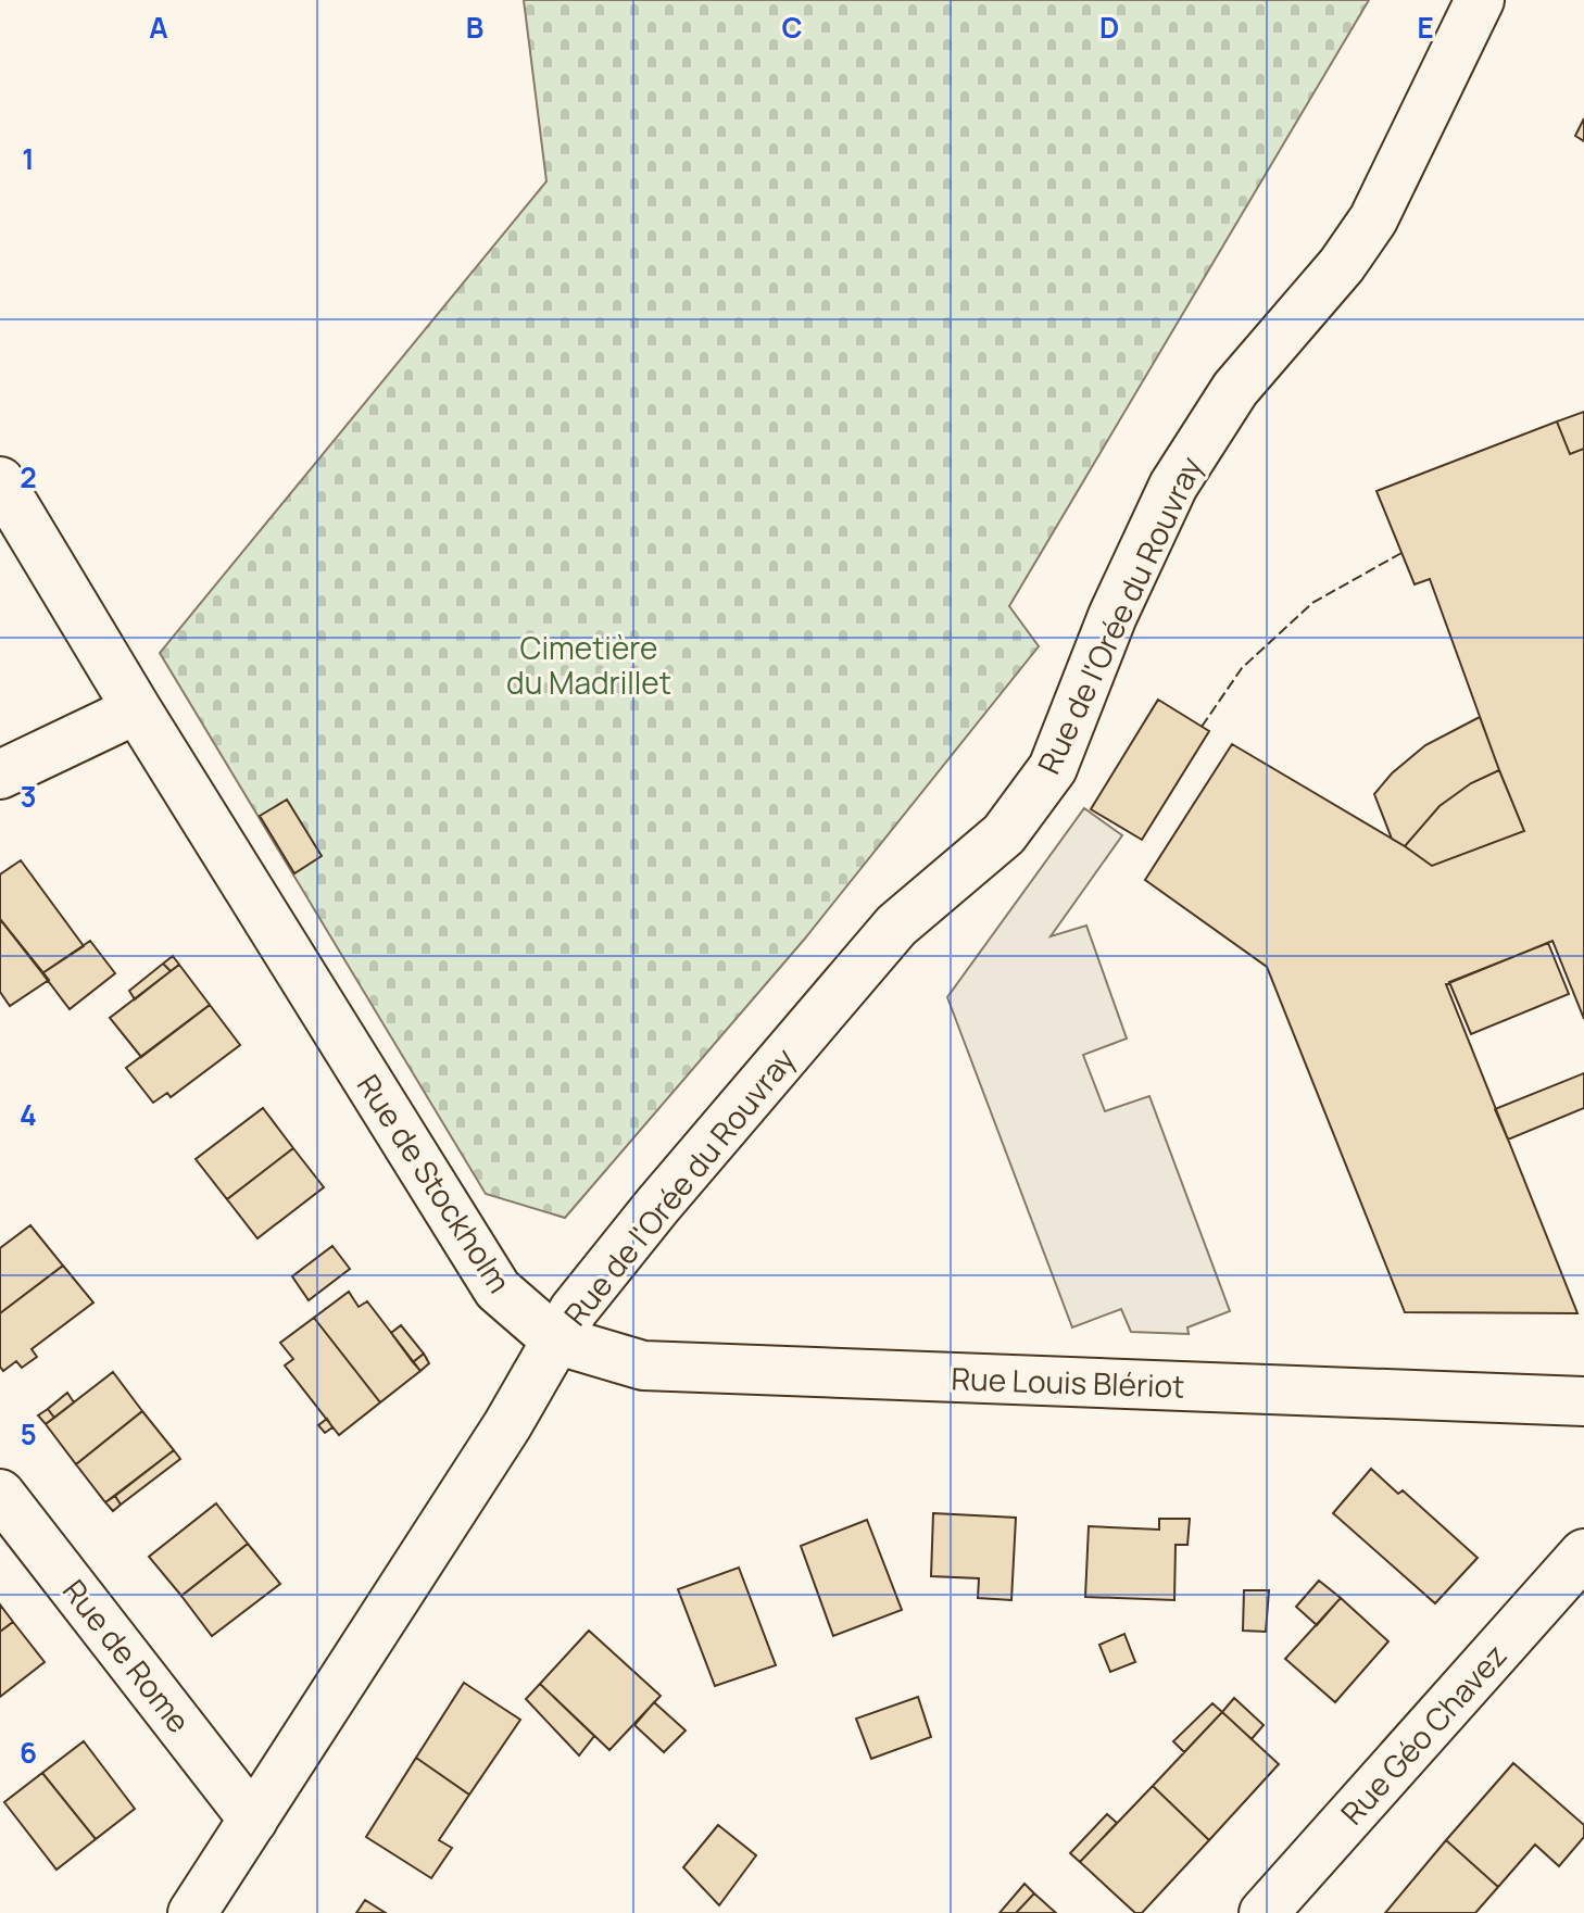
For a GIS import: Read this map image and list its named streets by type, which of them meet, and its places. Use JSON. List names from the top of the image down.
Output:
{
  "streets": {
    "street": [
      "Rue de l'Orée du Rouvray",
      "Rue de Stockholm",
      "Rue Louis Blériot",
      "Rue de Rome",
      "Rue Géo Chavez"
    ]
  },
  "crossings": [
    ["Rue de l'Orée du Rouvray", "Rue de Stockholm"],
    ["Rue de l'Orée du Rouvray", "Rue Louis Blériot"],
    ["Rue de Stockholm", "Rue Louis Blériot"]
  ],
  "parks": ["Cimetière du Madrillet"],
  "grid": {
    "columns": [
      "A",
      "B",
      "C",
      "D",
      "E"
    ],
    "rows": [
      "1",
      "2",
      "3",
      "4",
      "5",
      "6"
    ]
  }
}
